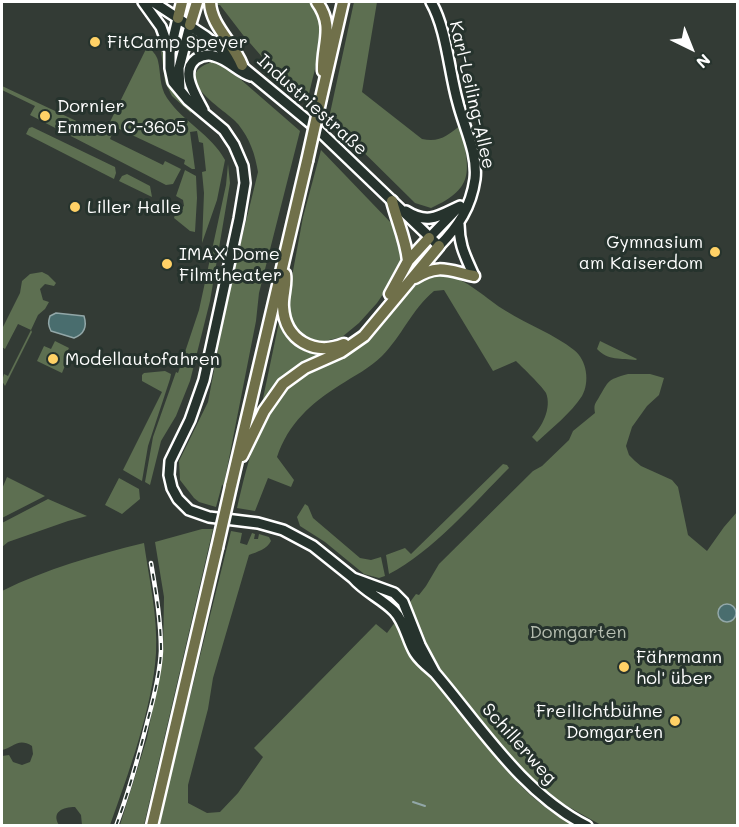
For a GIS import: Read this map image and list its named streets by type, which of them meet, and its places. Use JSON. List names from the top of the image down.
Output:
{
  "streets": {
    "street": ["Karl-Leiling-Allee", "Industriestraße", "Schillerweg"]
  },
  "crossings": [
    ["Karl-Leiling-Allee", "Industriestraße"]
  ],
  "parks": ["Domgarten"],
  "places": [
    "FitCamp Speyer",
    "Dornier Emmen C-3605",
    "Liller Halle",
    "Gymnasium am Kaiserdom",
    "IMAX Dome Filmtheater",
    "Modellautofahren",
    "Fährmann hol' über",
    "Freilichtbühne Domgarten"
  ],
  "north": "bottom right"
}
